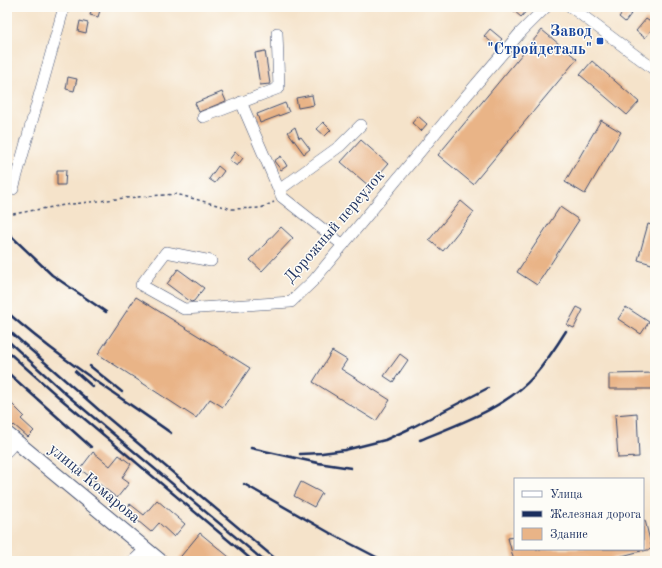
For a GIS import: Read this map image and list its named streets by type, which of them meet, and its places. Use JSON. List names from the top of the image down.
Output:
{
  "streets": {
    "main road": ["улица Комарова"],
    "street": ["Дорожный переулок"]
  },
  "places": {
    "transit": ["Завод \"Стройдеталь\""]
  },
  "legend": ["Улица", "Железная дорога", "Здание"]
}
